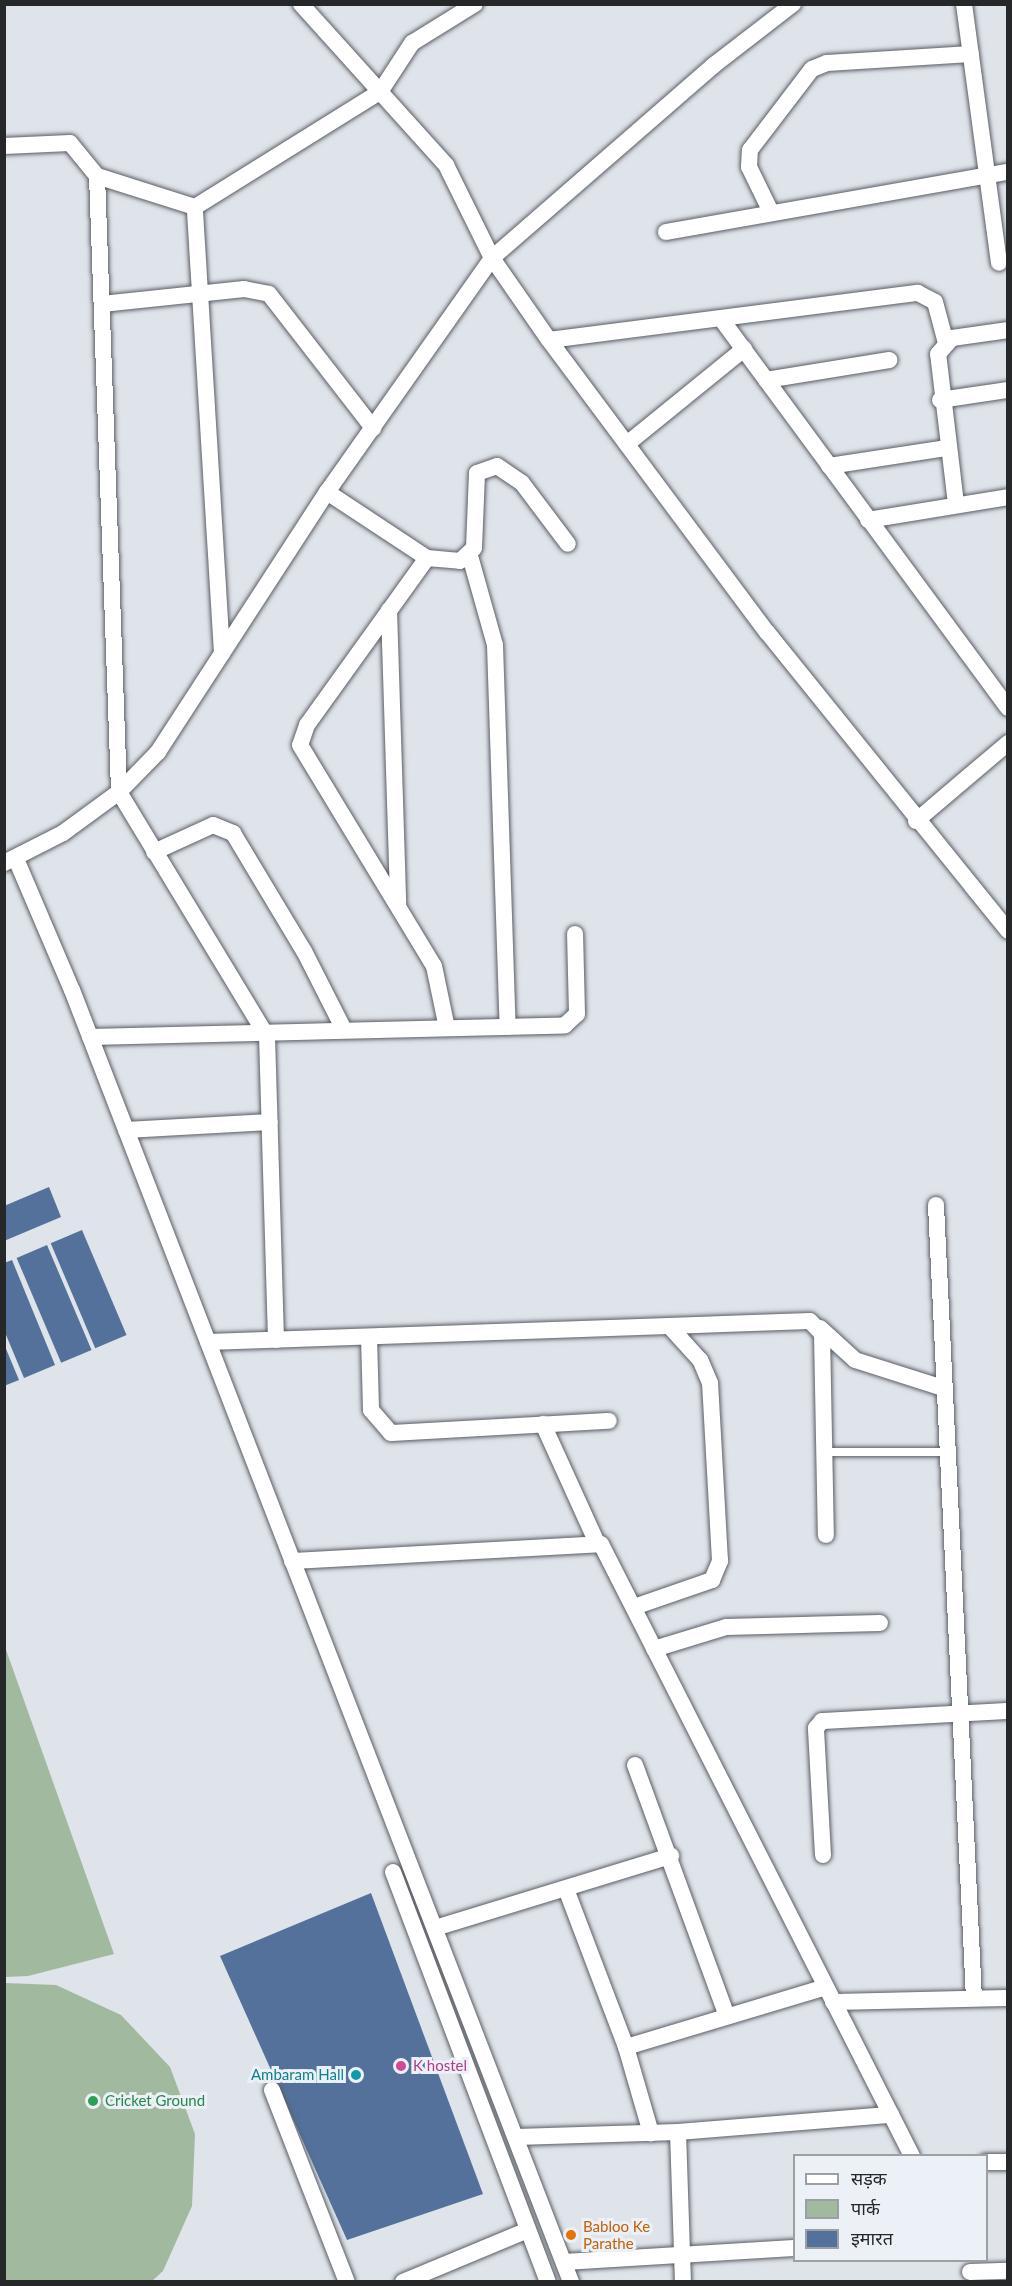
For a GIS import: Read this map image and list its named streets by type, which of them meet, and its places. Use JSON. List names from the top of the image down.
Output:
{
  "places": [
    "K hostel",
    "Ambaram Hall",
    "Cricket Ground",
    "Babloo Ke Parathe"
  ],
  "legend": ["सड़क", "पार्क", "इमारत"]
}
